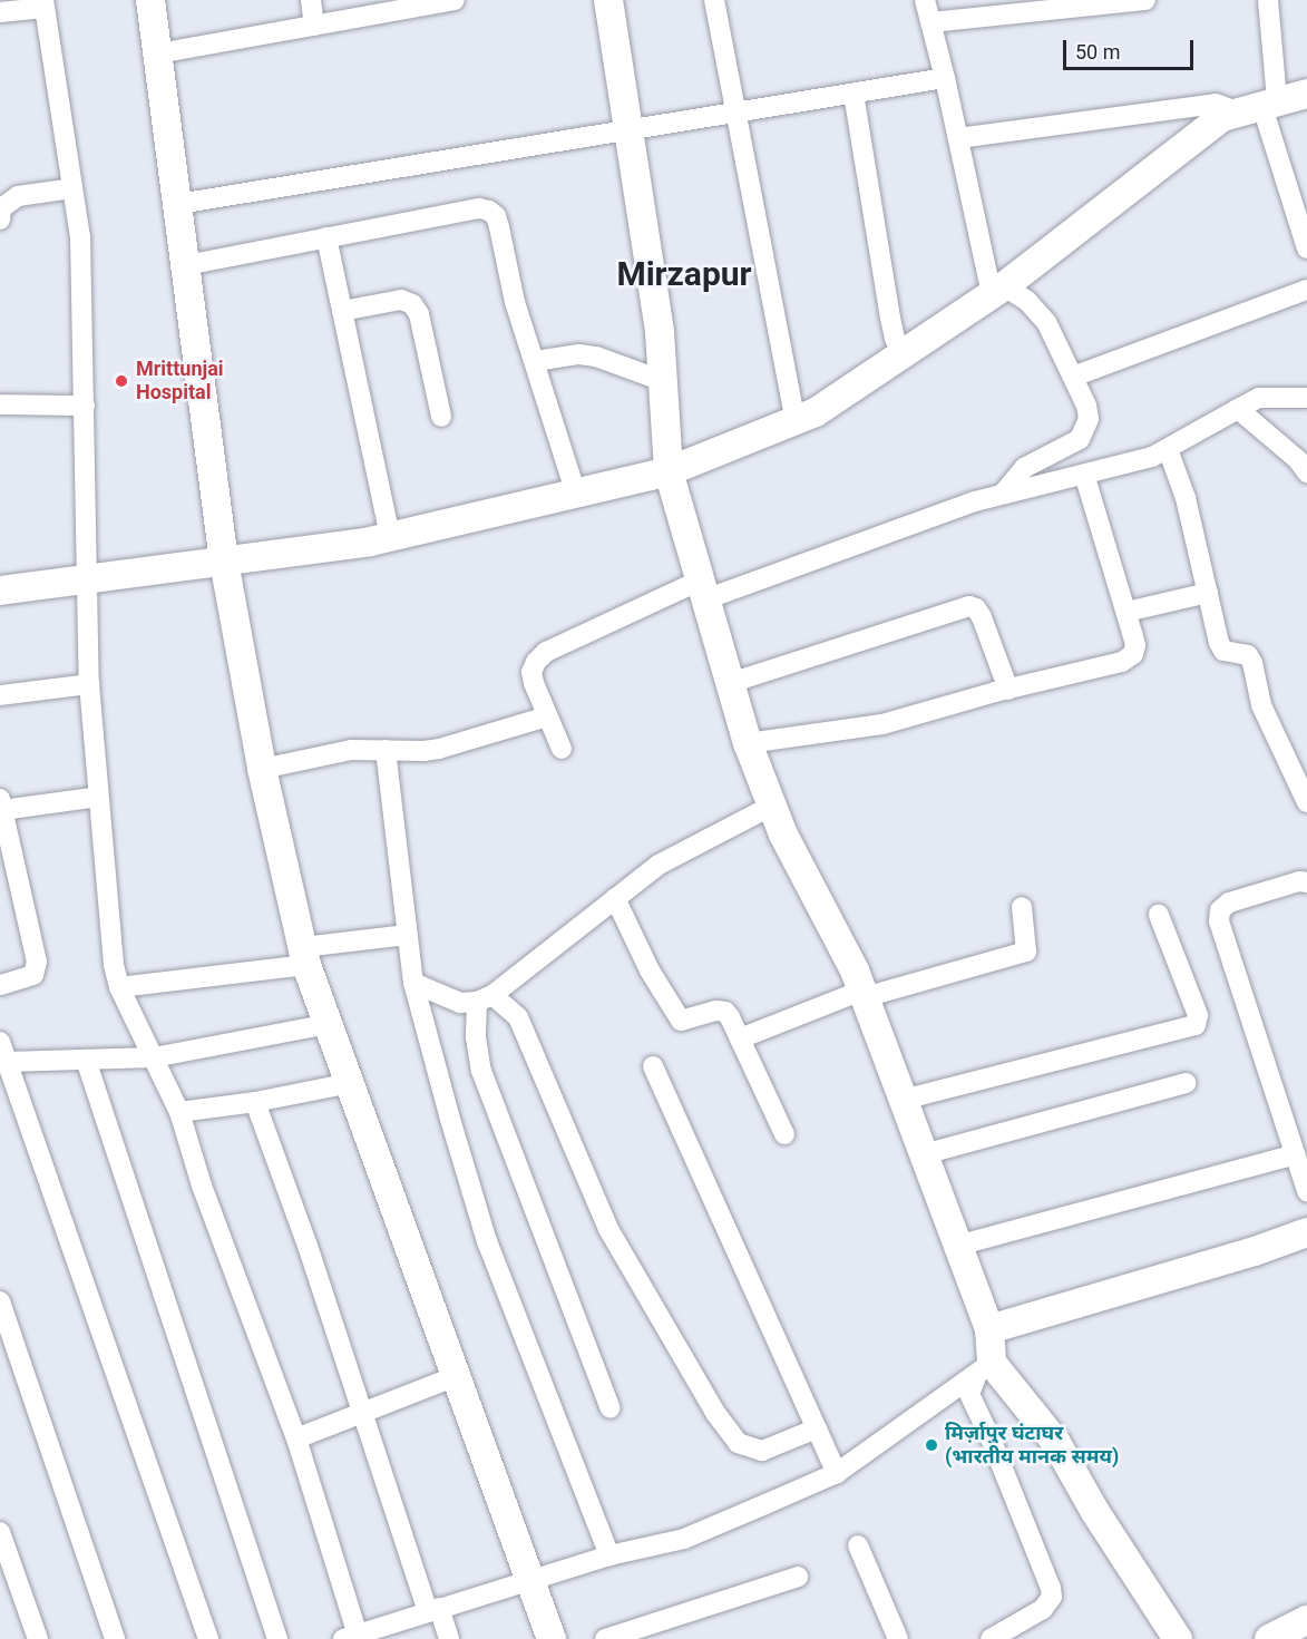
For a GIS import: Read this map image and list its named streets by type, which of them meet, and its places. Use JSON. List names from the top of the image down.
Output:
{
  "districts": ["Mirzapur"],
  "places": ["Mrittunjai Hospital", "मिर्ज़ापुर घंटाघर (भारतीय मानक समय)"],
  "scale_bar": "50 m"
}
